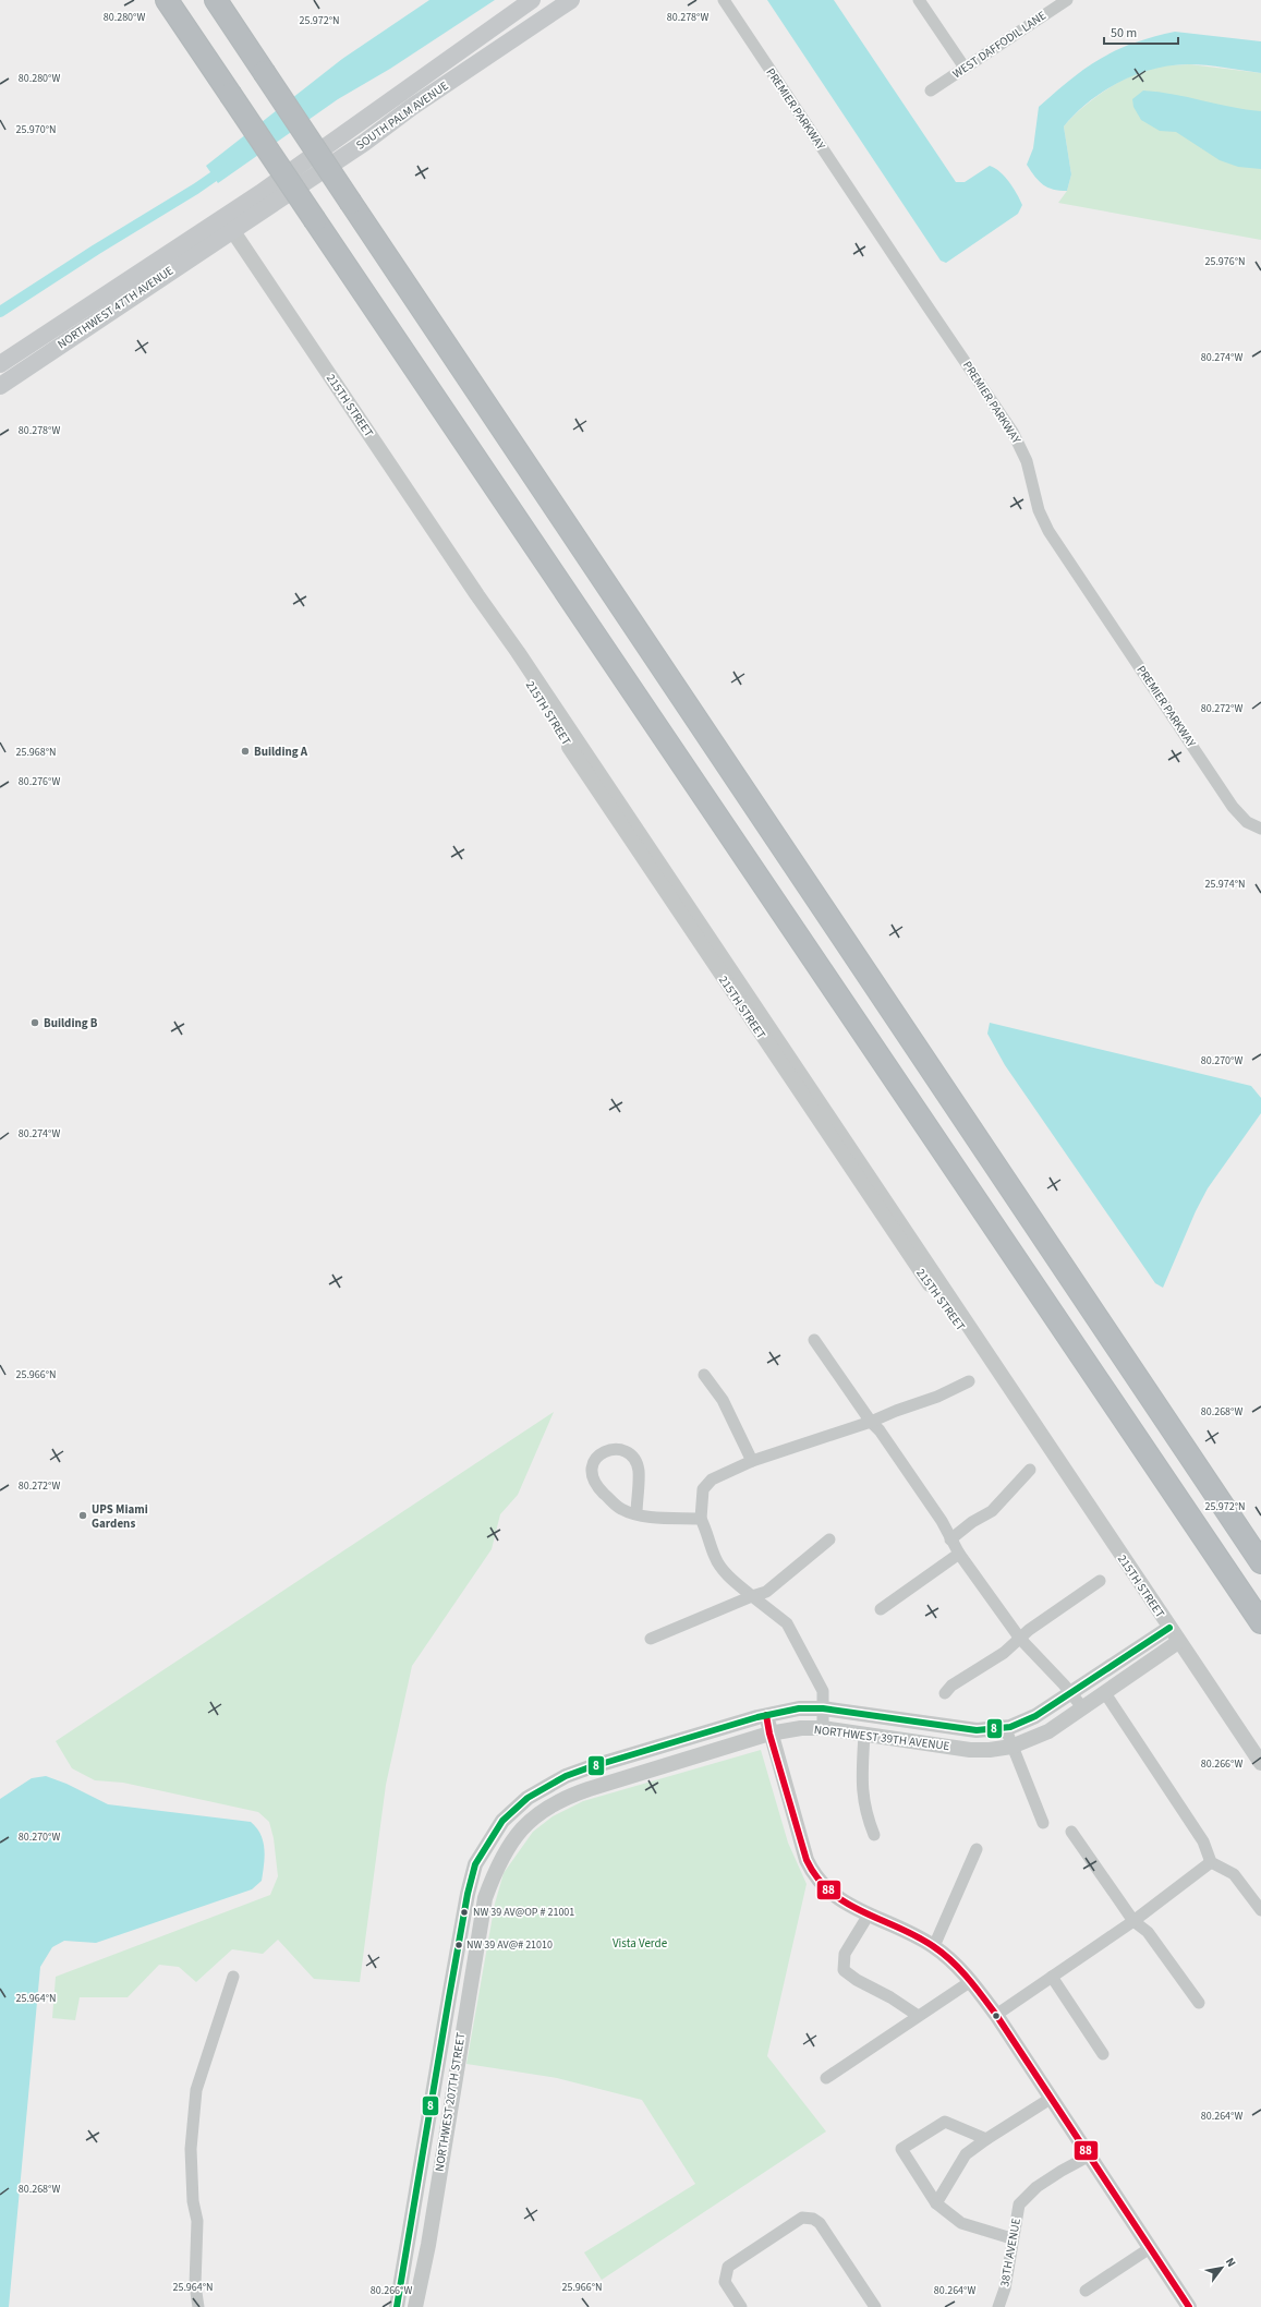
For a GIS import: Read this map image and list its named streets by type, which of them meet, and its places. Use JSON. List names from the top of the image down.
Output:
{
  "streets": {
    "main road": ["SOUTH PALM AVENUE", "NORTHWEST 47TH AVENUE"],
    "street": [
      "WEST DAFFODIL LANE",
      "PREMIER PARKWAY",
      "215TH STREET",
      "NORTHWEST 39TH AVENUE",
      "NORTHWEST 207TH STREET",
      "38TH AVENUE"
    ]
  },
  "crossings": [
    ["SOUTH PALM AVENUE", "NORTHWEST 47TH AVENUE"],
    ["SOUTH PALM AVENUE", "215TH STREET"],
    ["NORTHWEST 47TH AVENUE", "215TH STREET"],
    ["215TH STREET", "NORTHWEST 39TH AVENUE"],
    ["NORTHWEST 39TH AVENUE", "NORTHWEST 207TH STREET"]
  ],
  "parks": ["Vista Verde"],
  "places": [
    "Building A",
    "Building B",
    "UPS Miami Gardens",
    "NW 39 AV@OP # 21001",
    "NW 39 AV@# 21010"
  ],
  "lines": ["transit line 8", "transit line 88"],
  "scale_bar": "50 m",
  "north": "top right",
  "coordinates": [
    "80.280°W",
    "80.278°W",
    "25.972°N",
    "25.970°N",
    "25.976°N",
    "80.274°W",
    "80.272°W",
    "25.968°N",
    "80.276°W",
    "25.974°N",
    "80.270°W",
    "25.966°N",
    "80.268°W",
    "80.266°W",
    "25.964°N",
    "80.264°W"
  ]
}
